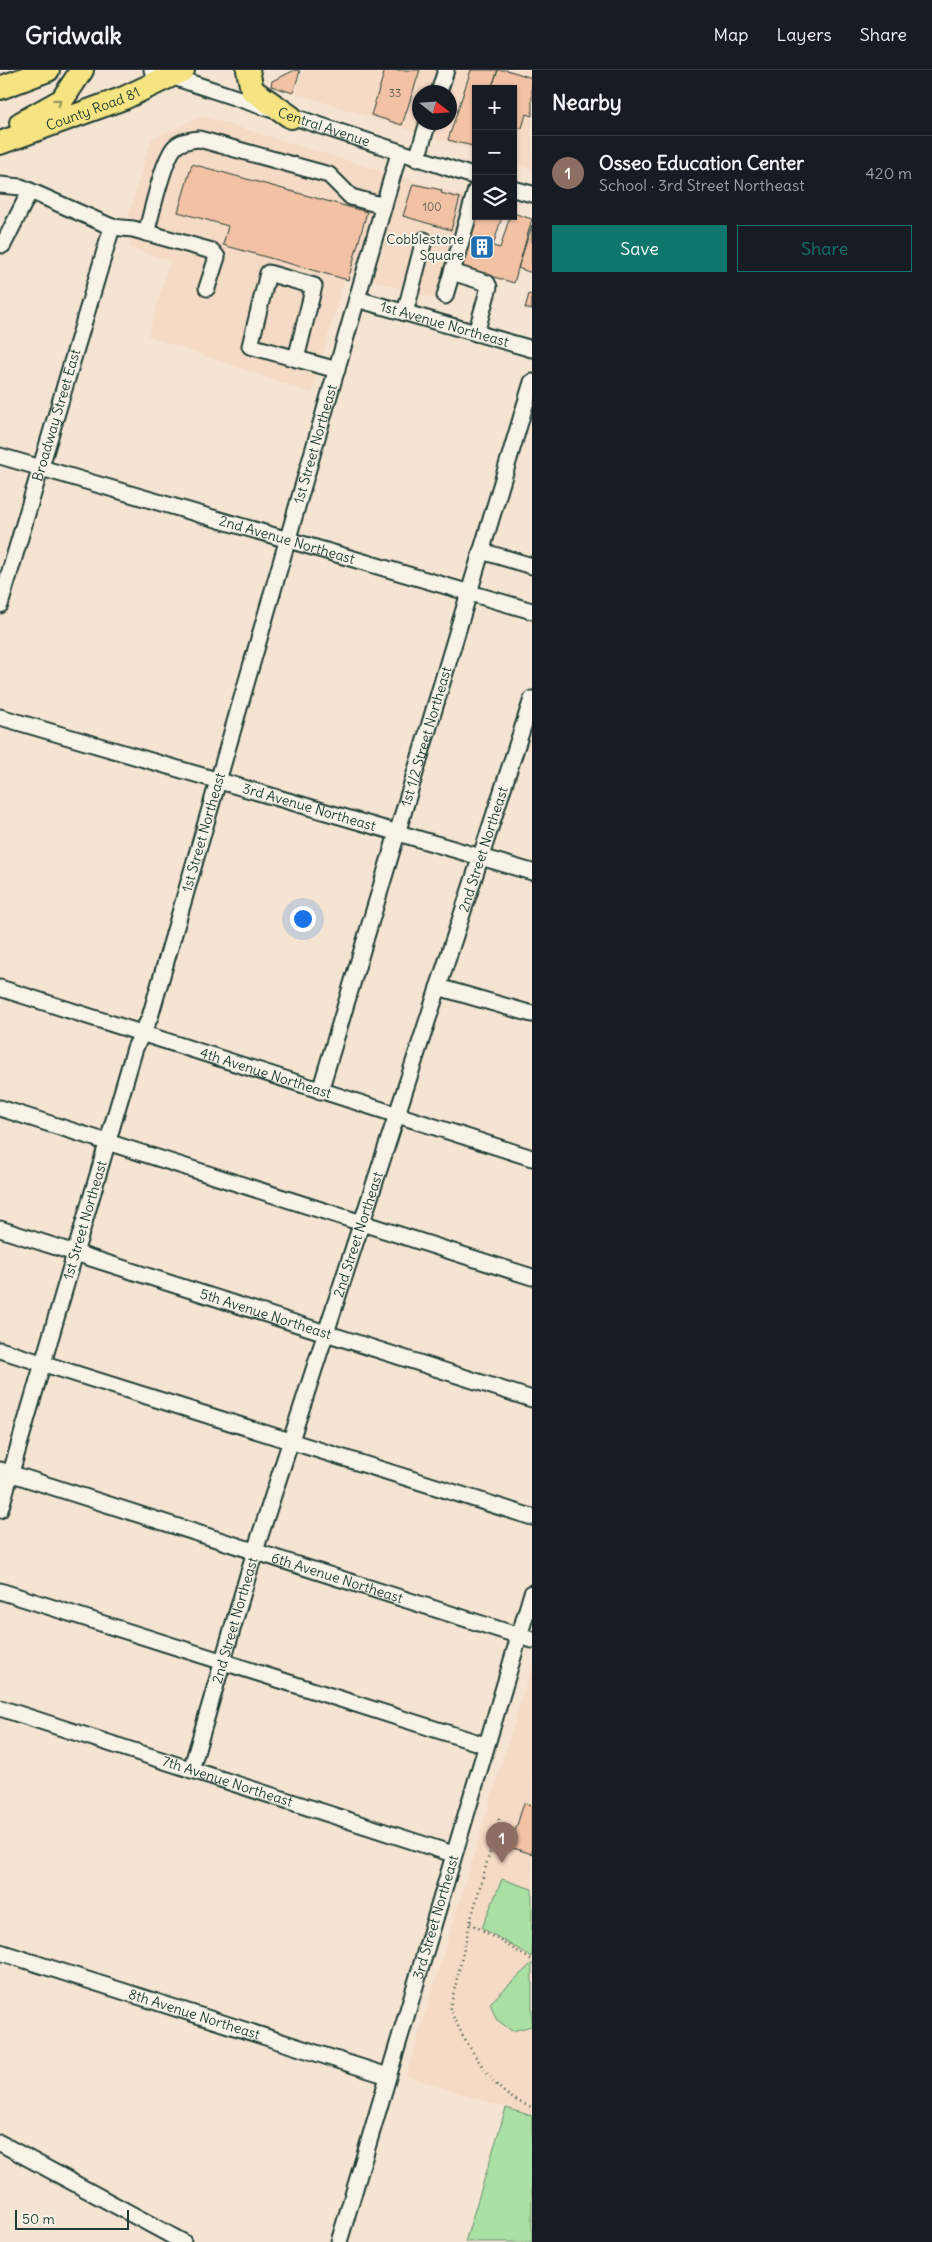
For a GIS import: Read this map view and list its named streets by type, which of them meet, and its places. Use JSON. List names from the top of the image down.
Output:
{
  "streets": {
    "highway": ["County Road 81"],
    "street": [
      "Central Avenue",
      "1st Avenue Northeast",
      "Broadway Street East",
      "1st Street Northeast",
      "2nd Avenue Northeast",
      "1st 1/2 Street Northeast",
      "3rd Avenue Northeast",
      "2nd Street Northeast",
      "4th Avenue Northeast",
      "5th Avenue Northeast",
      "6th Avenue Northeast",
      "7th Avenue Northeast",
      "3rd Street Northeast",
      "8th Avenue Northeast"
    ]
  },
  "crossings": [
    ["County Road 81", "Central Avenue"],
    ["Central Avenue", "1st Street Northeast"],
    ["1st Avenue Northeast", "1st Street Northeast"],
    ["Broadway Street East", "2nd Avenue Northeast"],
    ["1st Street Northeast", "2nd Avenue Northeast"],
    ["1st Street Northeast", "3rd Avenue Northeast"],
    ["1st Street Northeast", "4th Avenue Northeast"],
    ["1st Street Northeast", "5th Avenue Northeast"],
    ["1st Street Northeast", "6th Avenue Northeast"],
    ["2nd Avenue Northeast", "1st 1/2 Street Northeast"],
    ["1st 1/2 Street Northeast", "3rd Avenue Northeast"],
    ["1st 1/2 Street Northeast", "4th Avenue Northeast"],
    ["3rd Avenue Northeast", "2nd Street Northeast"],
    ["2nd Street Northeast", "4th Avenue Northeast"],
    ["2nd Street Northeast", "5th Avenue Northeast"],
    ["2nd Street Northeast", "6th Avenue Northeast"],
    ["2nd Street Northeast", "7th Avenue Northeast"],
    ["6th Avenue Northeast", "3rd Street Northeast"],
    ["7th Avenue Northeast", "3rd Street Northeast"],
    ["3rd Street Northeast", "8th Avenue Northeast"]
  ],
  "places": {
    "building": ["Cobblestone Square"]
  },
  "house_numbers": ["33", "100"],
  "scale_bar": "50 m",
  "north": "right",
  "page": {
    "header": "Gridwalk",
    "nav": ["Map", "Layers", "Share"],
    "heading": "Nearby",
    "map_buttons": ["+", "−"],
    "list": [
      {
        "mark": "1",
        "name": "Osseo Education Center",
        "note": "School · 3rd Street Northeast",
        "value": "420 m"
      }
    ],
    "buttons": ["Save", "Share"],
    "pins": "1",
    "scale": "50 m"
  }
}
